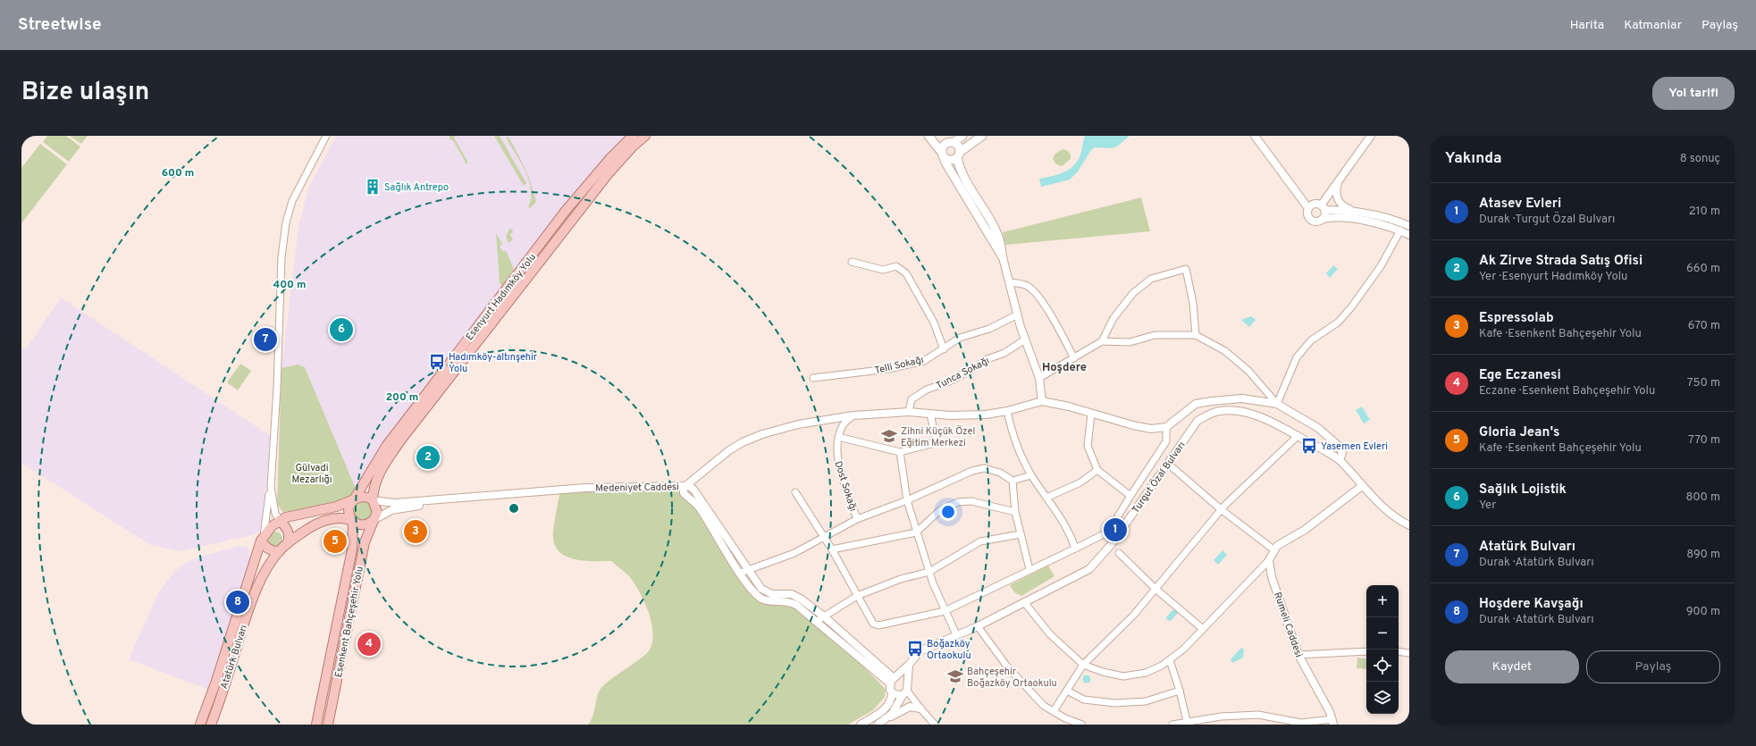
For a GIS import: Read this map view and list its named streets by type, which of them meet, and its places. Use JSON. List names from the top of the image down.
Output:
{
  "streets": {
    "main road": ["Esenyurt Hadımköy Yolu", "Esenkent Bahçeşehir Yolu", "Atatürk Bulvarı"],
    "street": [
      "Telli Sokağı",
      "Tunca Sokağı",
      "Turgut Özal Bulvarı",
      "Dost Sokağı",
      "Medeniyet Caddesi",
      "Rumeli Caddesi"
    ]
  },
  "crossings": [
    ["Esenyurt Hadımköy Yolu", "Esenkent Bahçeşehir Yolu"],
    ["Esenyurt Hadımköy Yolu", "Atatürk Bulvarı"],
    ["Tunca Sokağı", "Medeniyet Caddesi"],
    ["Dost Sokağı", "Medeniyet Caddesi"],
    ["Esenkent Bahçeşehir Yolu", "Atatürk Bulvarı"]
  ],
  "districts": ["Hoşdere"],
  "parks": ["Gülvadi Mezarlığı"],
  "places": {
    "building": ["Sağlık Antrepo"],
    "bus stop": ["Hadımköy-altınşehir Yolu", "Yasemen Evleri", "Boğazköy Ortaokulu"],
    "school or university": ["Zihni Küçük Özel Eğitim Merkezi", "Bahçeşehir Boğazköy Ortaokulu"]
  },
  "page": {
    "header": "Streetwise",
    "nav": ["Harita", "Katmanlar", "Paylaş"],
    "title": "Bize ulaşın",
    "buttons": [
      "Yol tarifi",
      ["Kaydet", "Paylaş"]
    ],
    "heading": ["Yakında", "8 sonuç"],
    "list": [
      {
        "mark": "1",
        "name": "Atasev Evleri",
        "note": "Durak · Turgut Özal Bulvarı",
        "value": "210 m"
      },
      {
        "mark": "2",
        "name": "Ak Zirve Strada Satış Ofisi",
        "note": "Yer · Esenyurt Hadımköy Yolu",
        "value": "660 m"
      },
      {
        "mark": "3",
        "name": "Espressolab",
        "note": "Kafe · Esenkent Bahçeşehir Yolu",
        "value": "670 m"
      },
      {
        "mark": "4",
        "name": "Ege Eczanesi",
        "note": "Eczane · Esenkent Bahçeşehir Yolu",
        "value": "750 m"
      },
      {
        "mark": "5",
        "name": "Gloria Jean's",
        "note": "Kafe · Esenkent Bahçeşehir Yolu",
        "value": "770 m"
      },
      {
        "mark": "6",
        "name": "Sağlık Lojistik",
        "note": "Yer",
        "value": "800 m"
      },
      {
        "mark": "7",
        "name": "Atatürk Bulvarı",
        "note": "Durak · Atatürk Bulvarı",
        "value": "890 m"
      },
      {
        "mark": "8",
        "name": "Hoşdere Kavşağı",
        "note": "Durak · Atatürk Bulvarı",
        "value": "900 m"
      }
    ],
    "pins": [
      "6",
      "7",
      "2",
      "1",
      "3",
      "5",
      "8",
      "4"
    ],
    "map_buttons": ["+", "−"]
  },
  "rings": ["600 m", "400 m", "200 m"]
}
